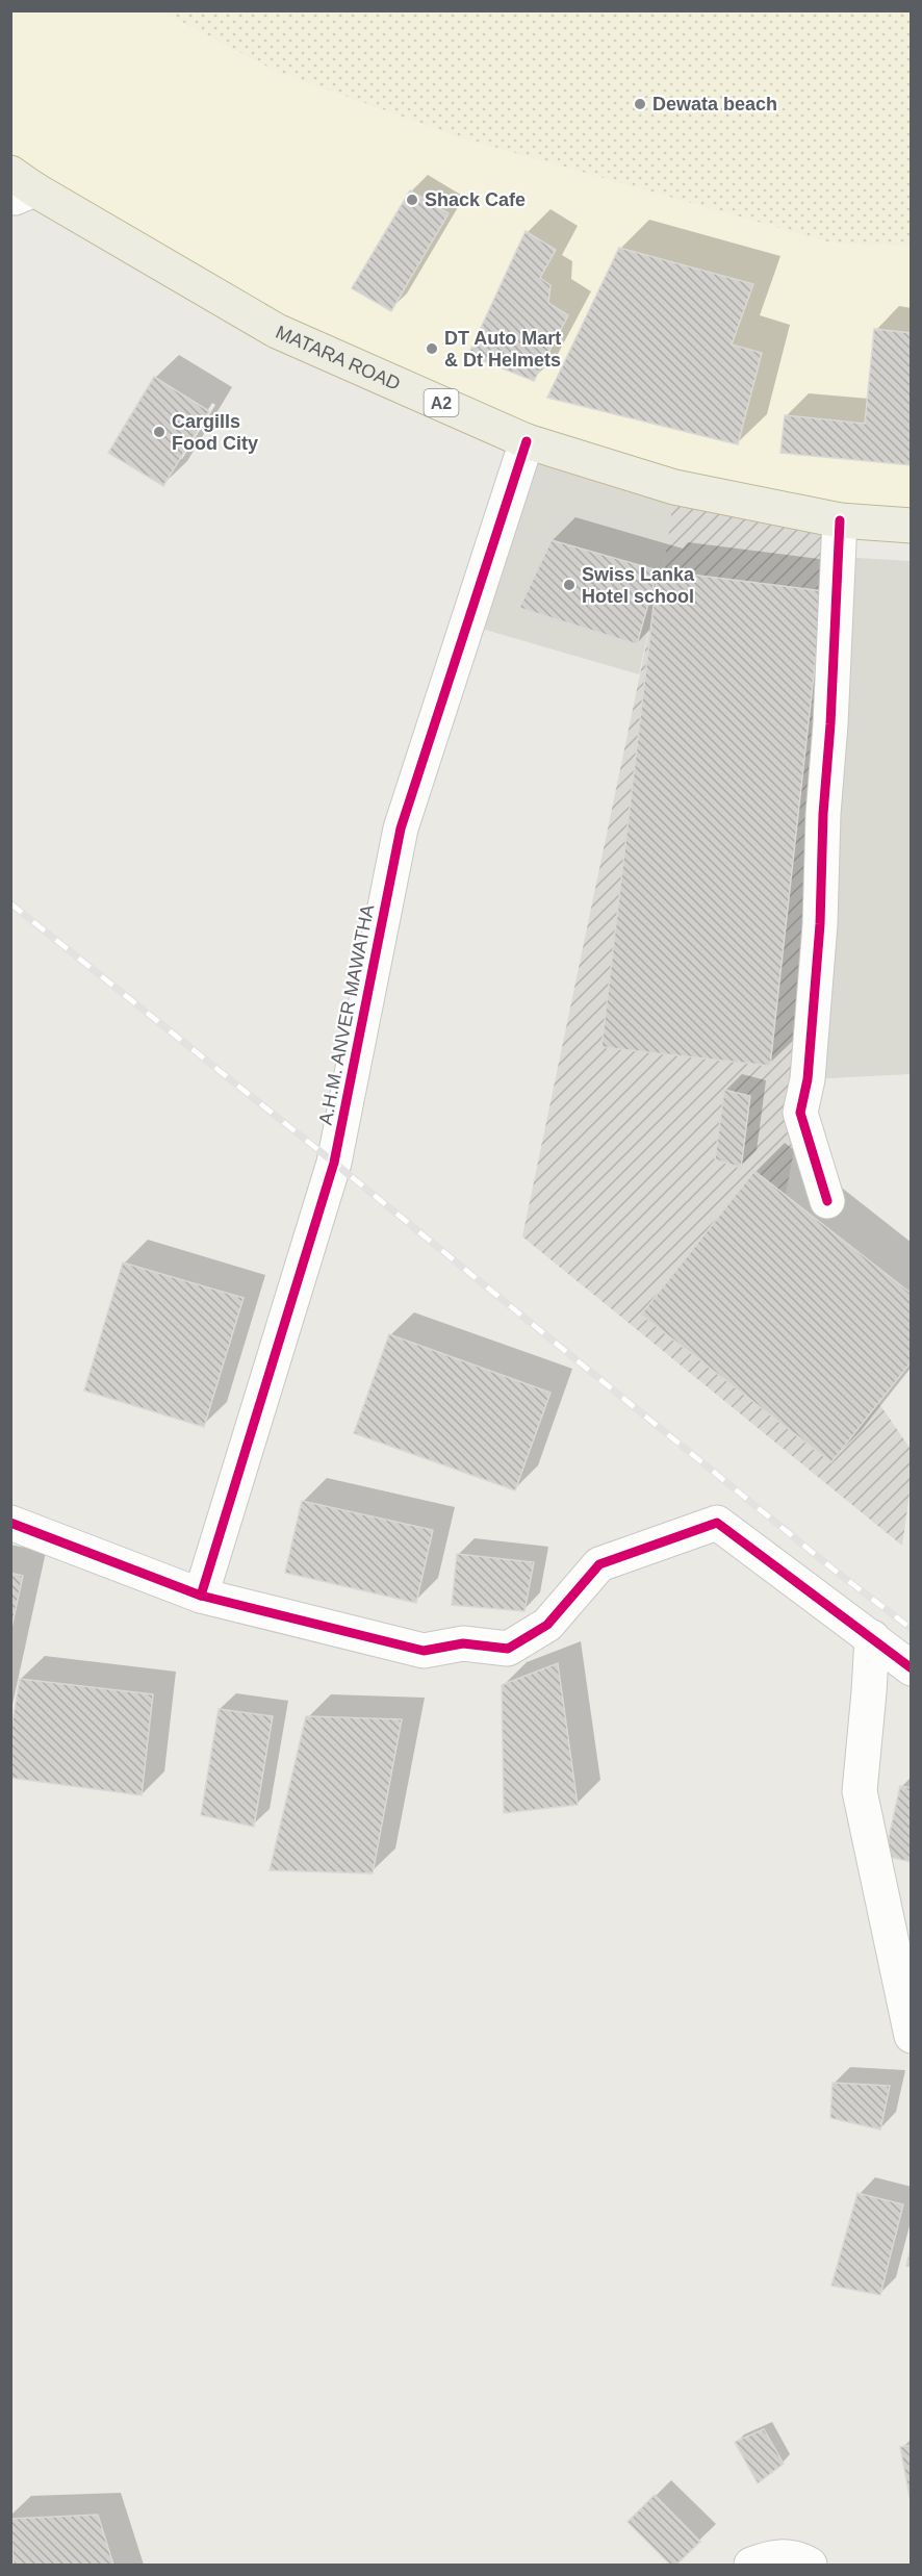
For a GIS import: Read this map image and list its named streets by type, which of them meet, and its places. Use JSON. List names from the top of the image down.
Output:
{
  "streets": {
    "highway": ["MATARA ROAD", "A2"],
    "street": ["A.H.M. ANVER MAWATHA"]
  },
  "crossings": [
    ["MATARA ROAD", "A.H.M. ANVER MAWATHA"]
  ],
  "places": [
    "Dewata beach",
    "Shack Cafe",
    "DT Auto Mart & Dt Helmets",
    "Cargills Food City",
    "Swiss Lanka Hotel school"
  ]
}
